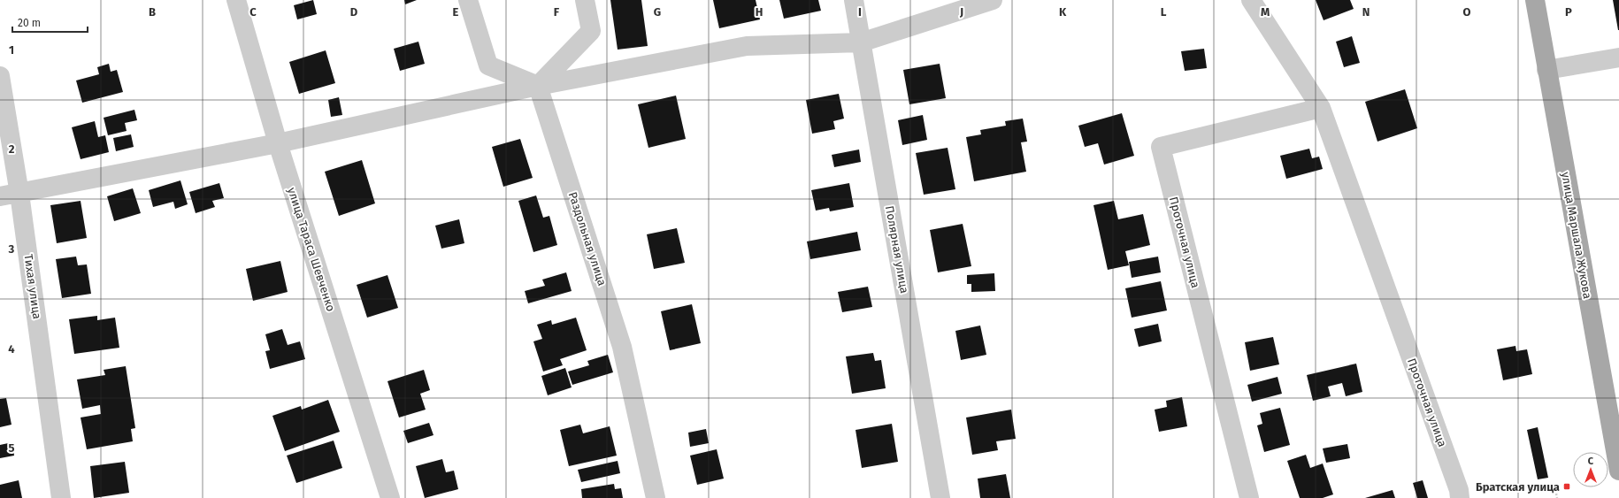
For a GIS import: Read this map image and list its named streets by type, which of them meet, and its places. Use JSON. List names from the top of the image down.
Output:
{
  "streets": {
    "main road": ["улица Маршала Жукова"],
    "street": [
      "Раздольная улица",
      "Проточная улица",
      "улица Тараса Шевченко",
      "Полярная улица",
      "Тихая улица"
    ]
  },
  "places": {
    "transit": ["Братская улица"]
  },
  "scale_bar": "20 m",
  "north": "top",
  "grid": {
    "columns": [
      "B",
      "C",
      "D",
      "E",
      "F",
      "G",
      "H",
      "I",
      "J",
      "K",
      "L",
      "M",
      "N",
      "O",
      "P"
    ],
    "rows": [
      "1",
      "2",
      "3",
      "4",
      "5"
    ]
  }
}
